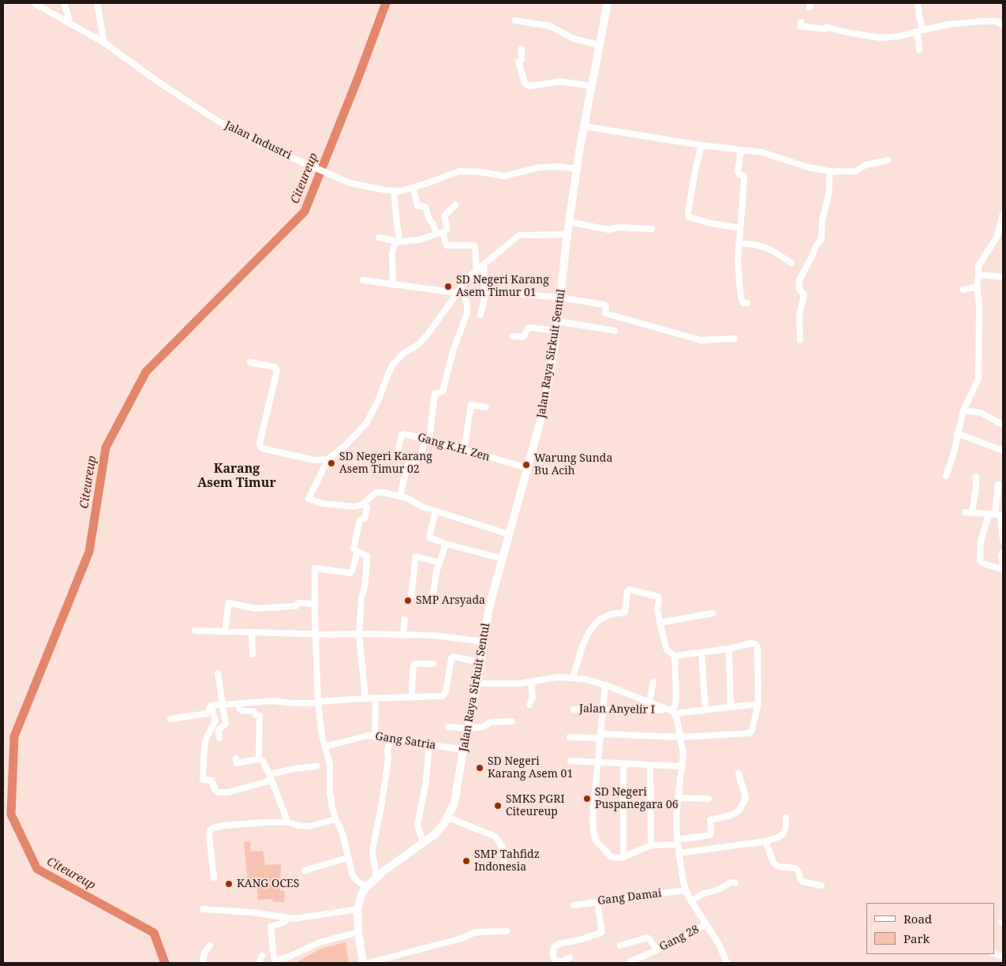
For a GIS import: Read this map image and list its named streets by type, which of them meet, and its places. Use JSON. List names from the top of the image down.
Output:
{
  "streets": {
    "main road": ["Jalan Raya Sirkuit Sentul"],
    "street": [
      "Jalan Industri",
      "Gang K.H. Zen",
      "Jalan Anyelir I",
      "Gang Satria",
      "Gang Damai",
      "Gang 28"
    ]
  },
  "crossings": [
    ["Jalan Industri", "Jalan Raya Sirkuit Sentul"],
    ["Jalan Raya Sirkuit Sentul", "Gang K.H. Zen"],
    ["Jalan Raya Sirkuit Sentul", "Gang Satria"]
  ],
  "districts": ["Karang Asem Timur"],
  "water": ["Citeureup"],
  "places": [
    "SD Negeri Karang Asem Timur 01",
    "SD Negeri Karang Asem Timur 02",
    "Warung Sunda Bu Acih",
    "SMP Arsyada",
    "SD Negeri Karang Asem 01",
    "SD Negeri Puspanegara 06",
    "SMKS PGRI Citeureup",
    "SMP Tahfidz Indonesia",
    "KANG OCES"
  ],
  "legend": ["Road", "Park"]
}
